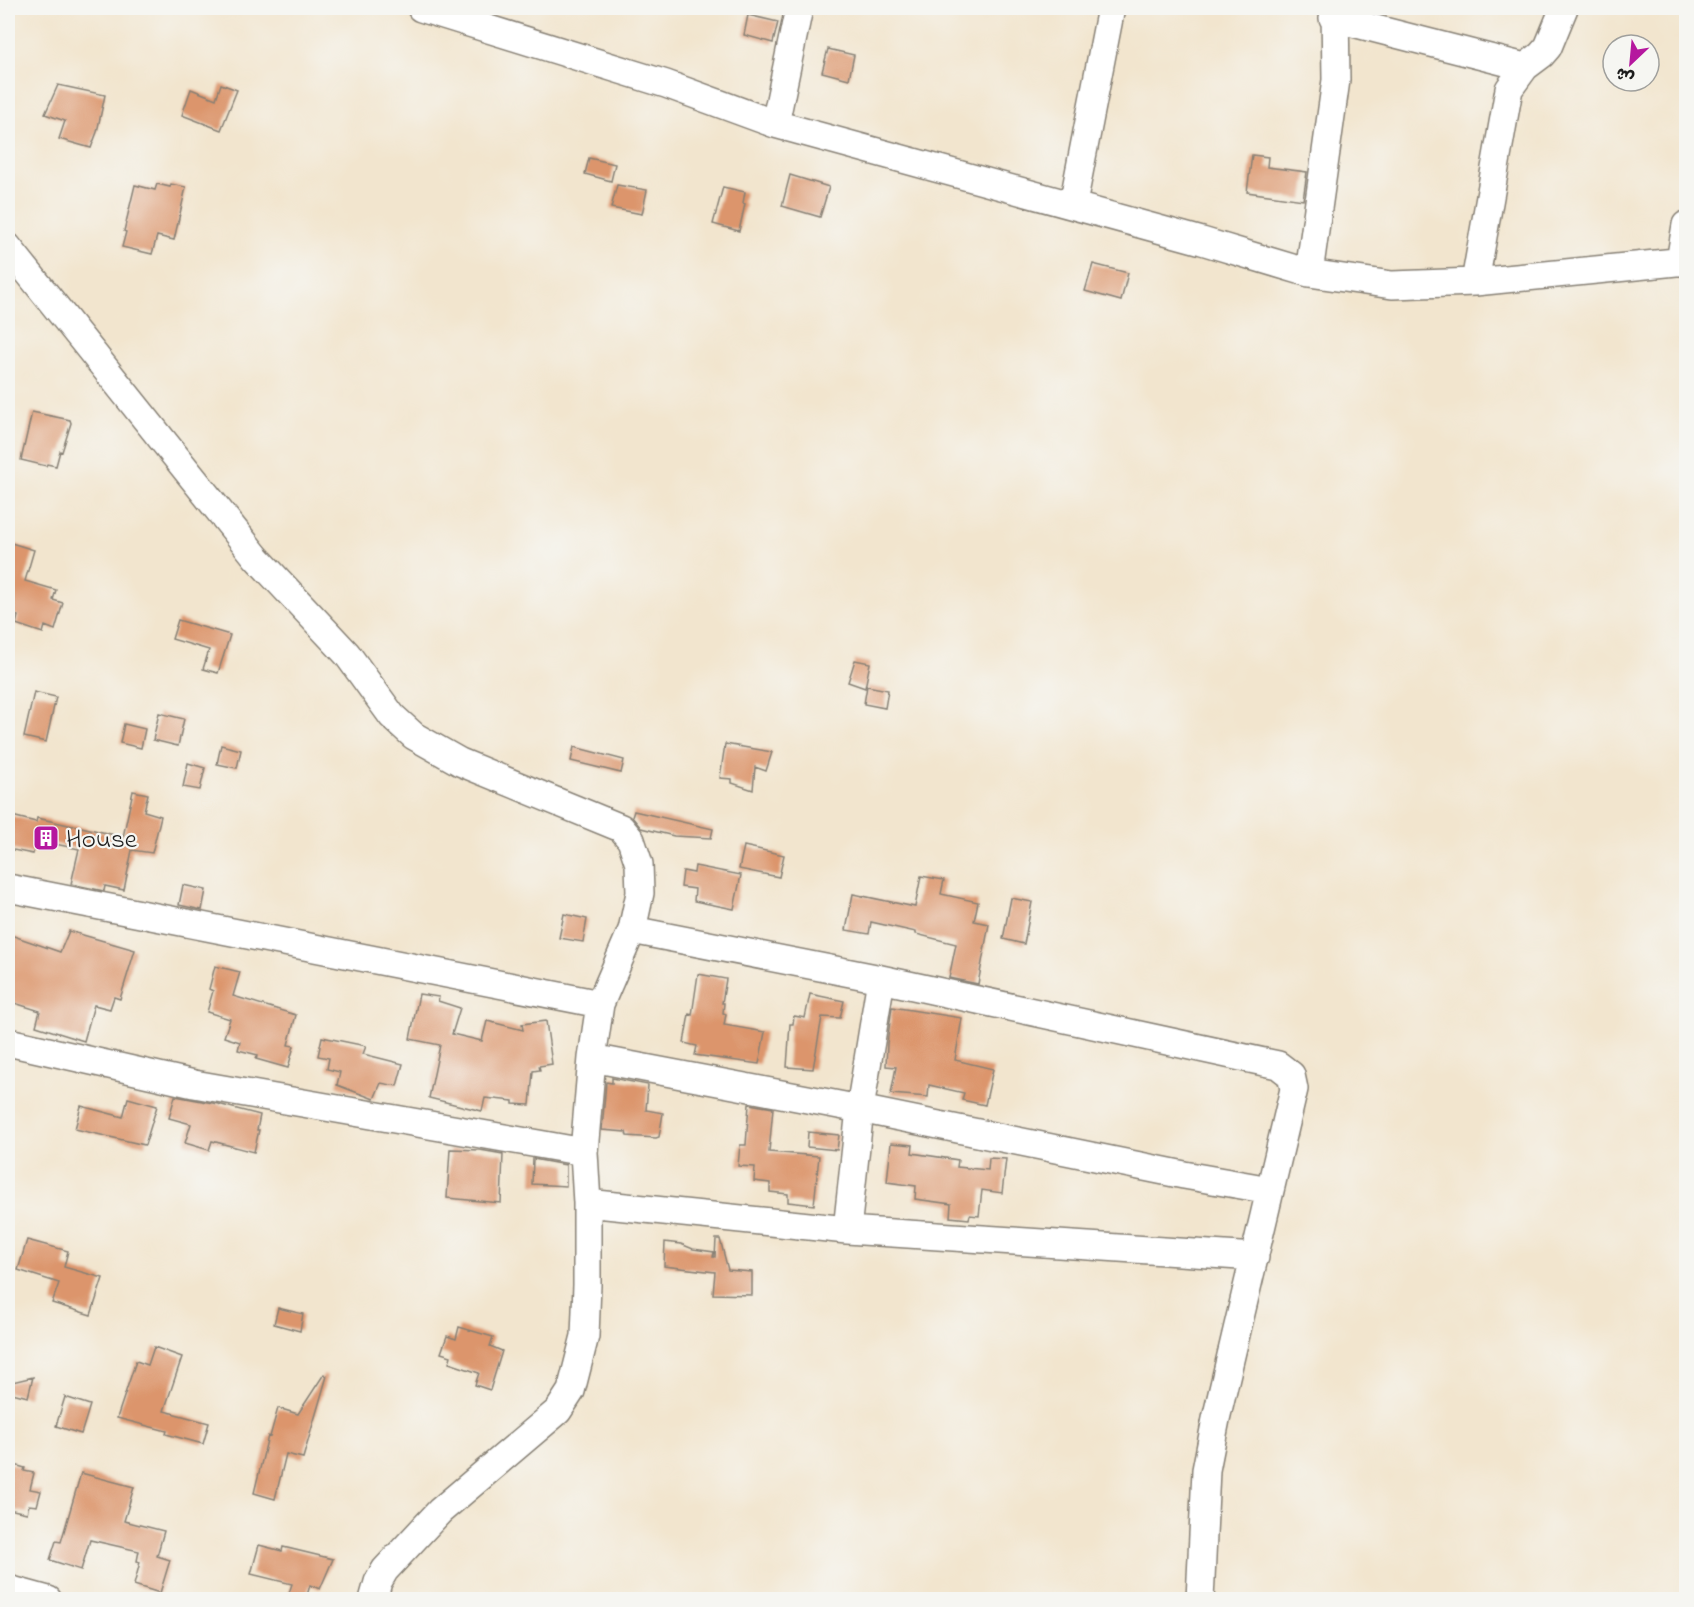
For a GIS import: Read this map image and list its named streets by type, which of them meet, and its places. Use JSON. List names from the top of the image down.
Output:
{
  "places": {
    "building": ["House"]
  },
  "north": "bottom left"
}
